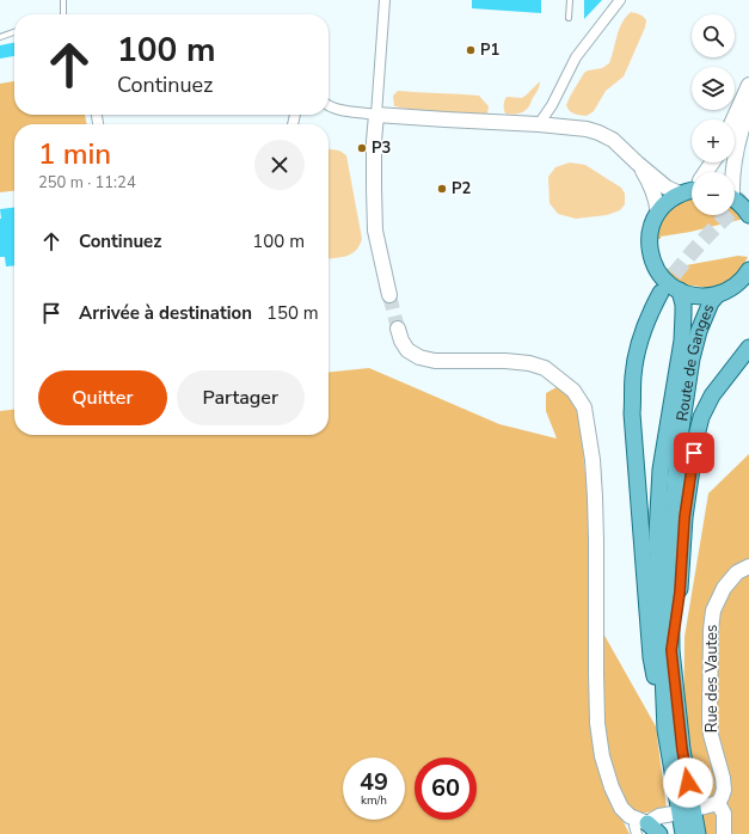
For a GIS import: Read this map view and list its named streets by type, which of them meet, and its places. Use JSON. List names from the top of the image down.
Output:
{
  "streets": {
    "main road": ["Route de Ganges"],
    "street": ["Rue des Vautes"]
  },
  "places": ["P1", "P3", "P2"],
  "page": {
    "map_buttons": ["+", "−"],
    "turn": ["100 m", "Continuez"],
    "heading": ["1 min", "250 m · 11:24"],
    "list": [
      {
        "name": "Continuez",
        "value": "100 m"
      },
      {
        "name": "Arrivée à destination",
        "value": "150 m"
      }
    ],
    "buttons": ["Quitter", "Partager"],
    "speed": "49 km/h",
    "limit": "60"
  }
}
